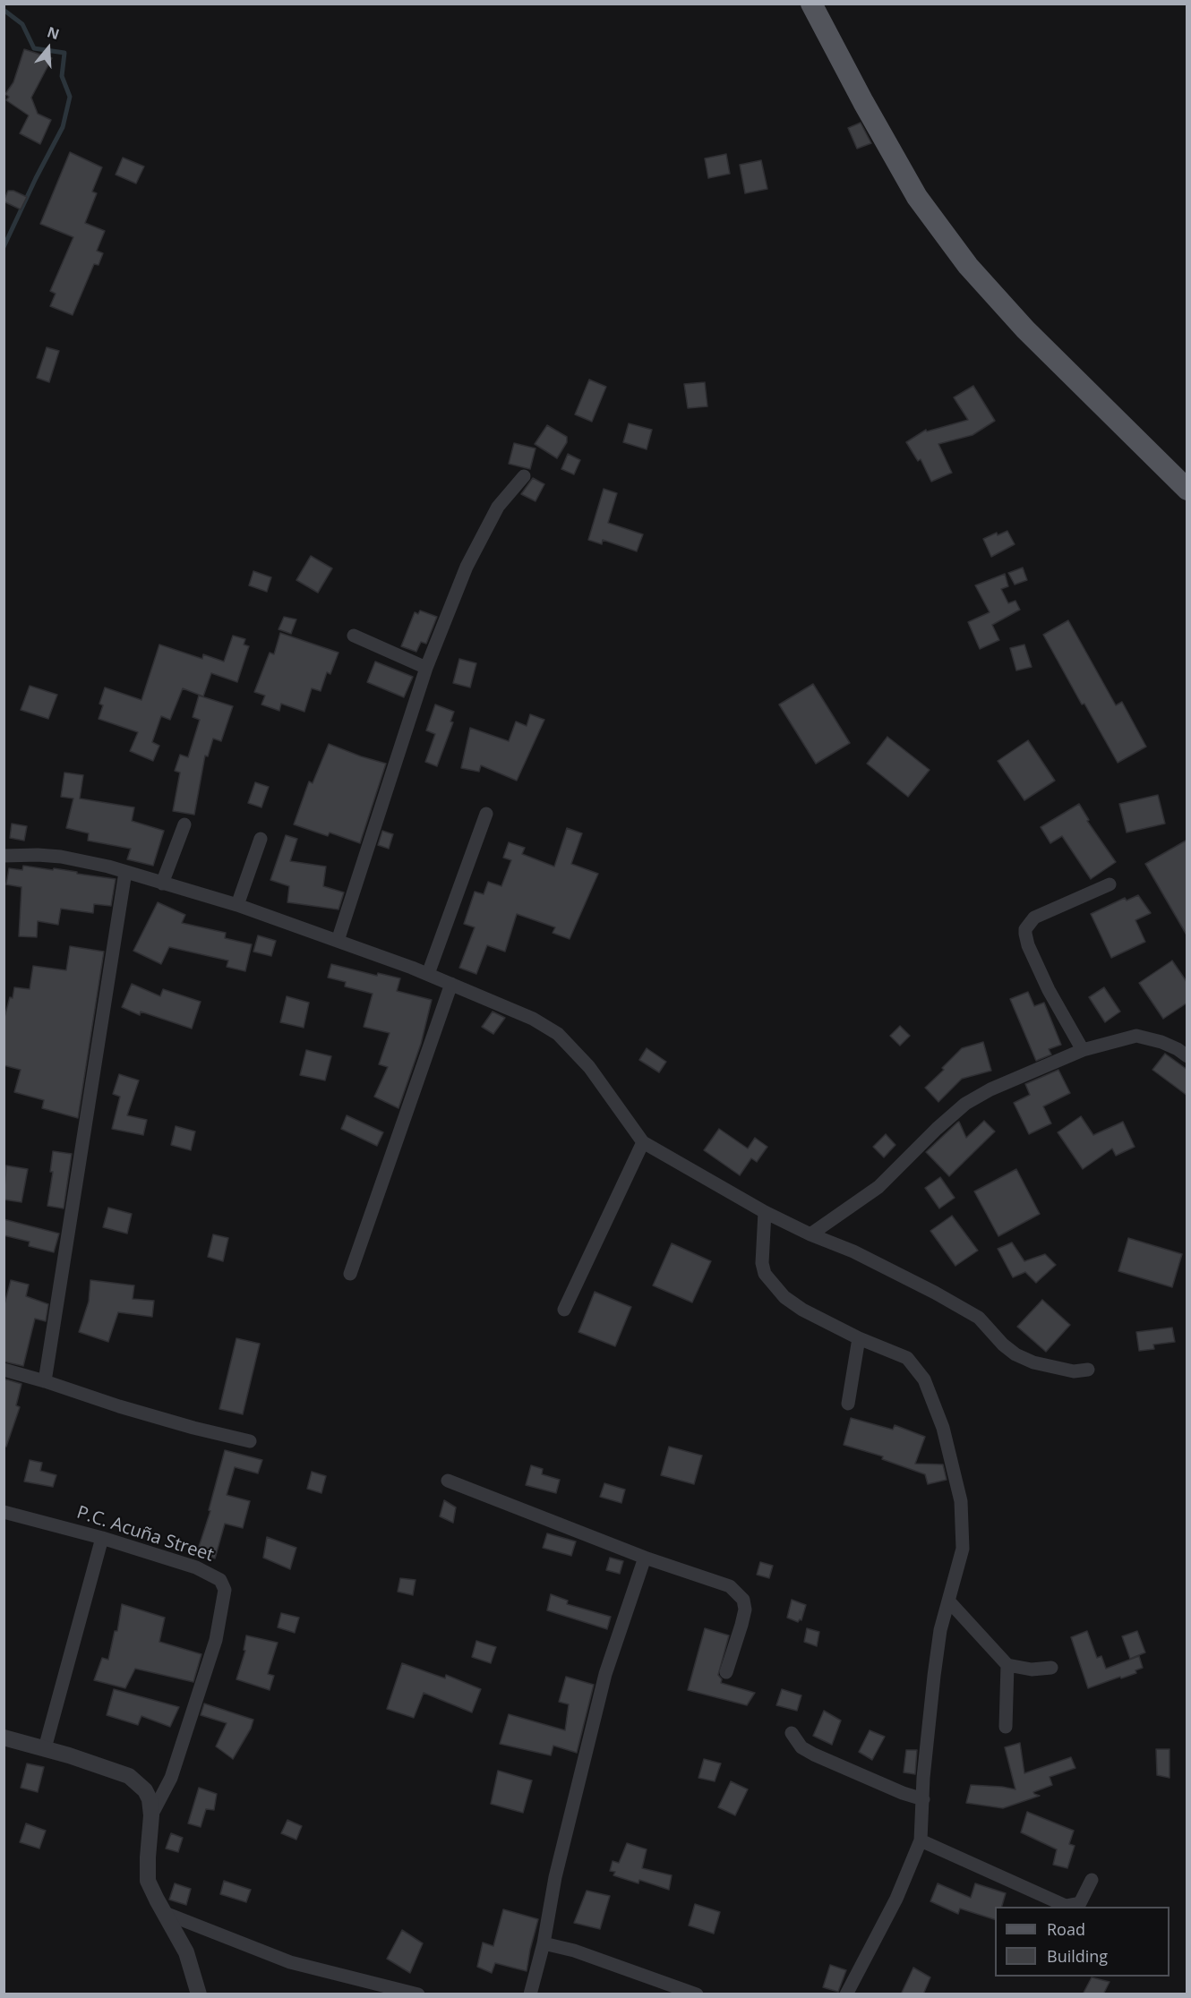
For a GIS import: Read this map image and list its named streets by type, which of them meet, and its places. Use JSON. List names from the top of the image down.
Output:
{
  "streets": {
    "street": ["P.C. Acuña Street"]
  },
  "legend": ["Road", "Building"],
  "north": "top"
}
